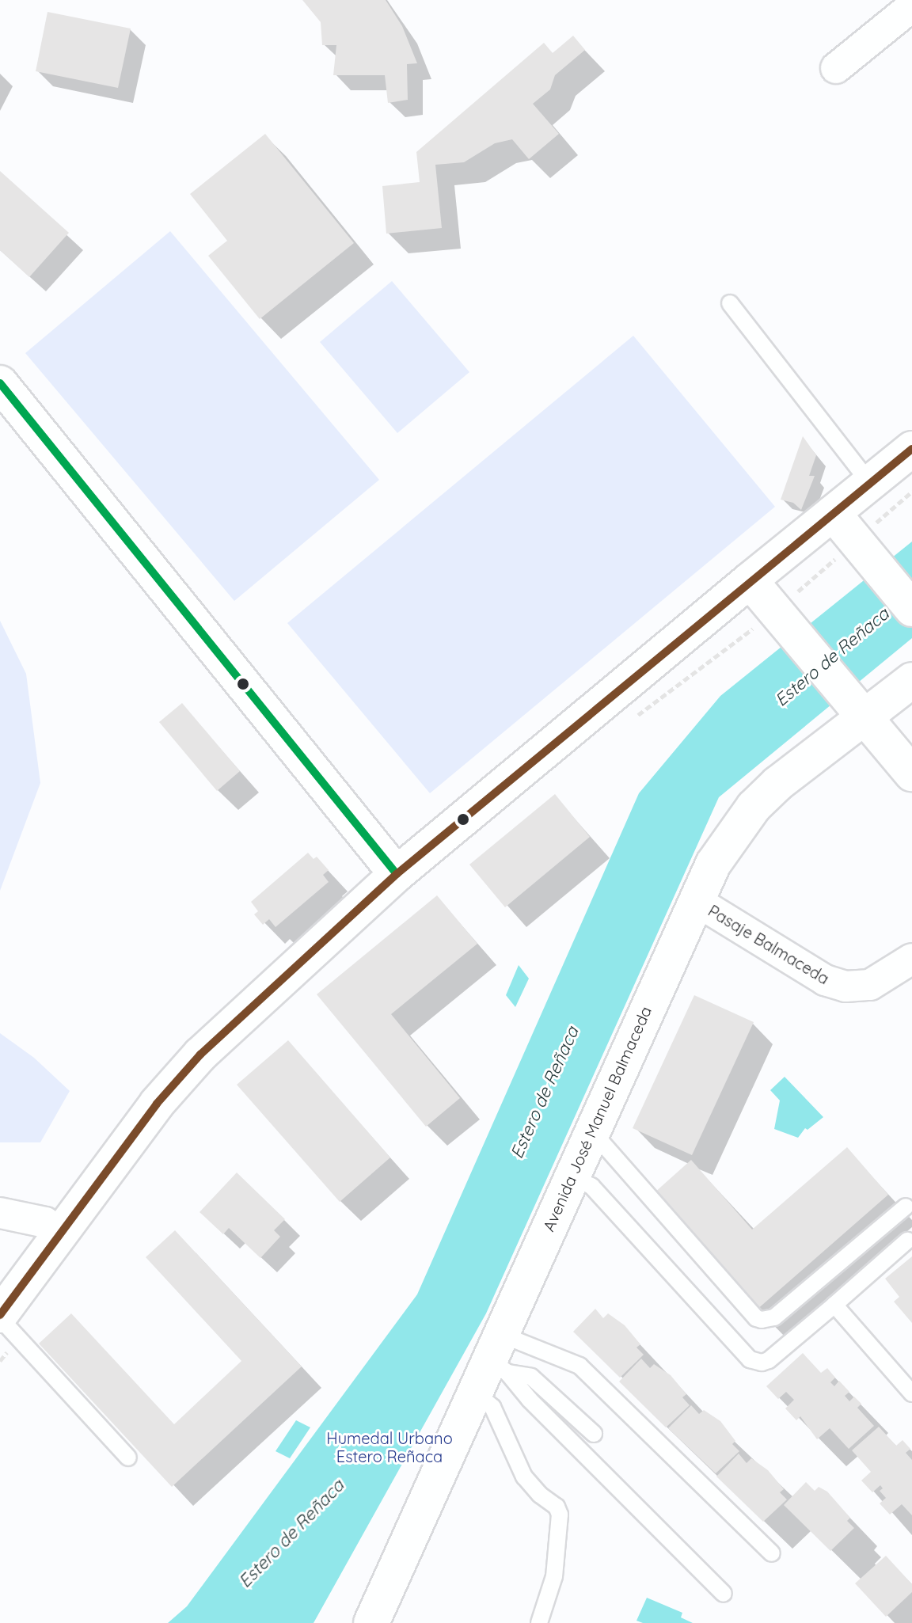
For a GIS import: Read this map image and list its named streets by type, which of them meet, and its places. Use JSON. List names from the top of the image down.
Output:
{
  "streets": {
    "street": ["Pasaje Balmaceda", "Avenida José Manuel Balmaceda"]
  },
  "crossings": [
    ["Pasaje Balmaceda", "Avenida José Manuel Balmaceda"]
  ],
  "water": ["Estero de Reñaca"],
  "parks": ["Humedal Urbano Estero Reñaca"]
}
